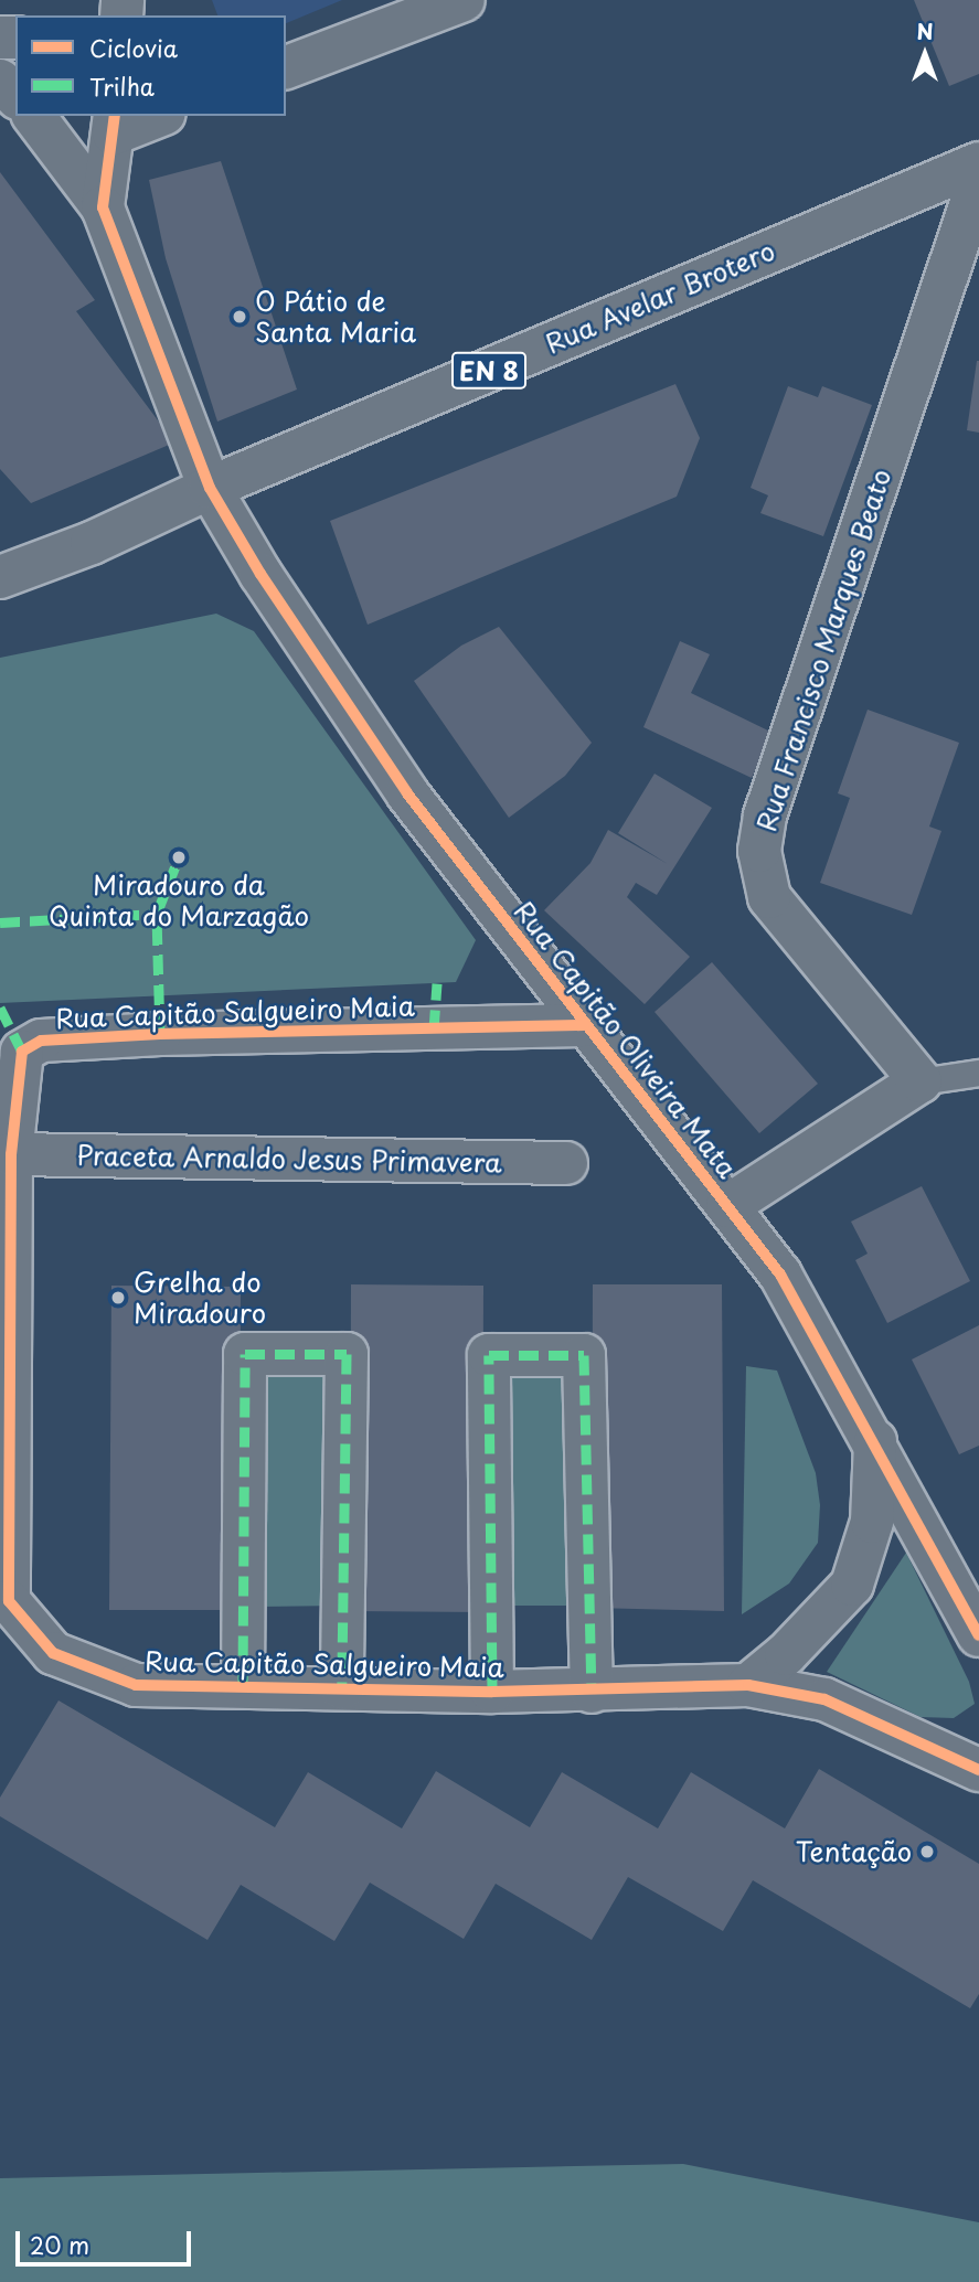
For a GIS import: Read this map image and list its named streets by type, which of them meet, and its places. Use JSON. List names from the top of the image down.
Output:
{
  "streets": {
    "street": [
      "Rua Avelar Brotero",
      "EN 8",
      "Rua Francisco Marques Beato",
      "Rua Capitão Salgueiro Maia",
      "Rua Capitão Oliveira Mata",
      "Praceta Arnaldo Jesus Primavera"
    ]
  },
  "crossings": [
    ["Rua Avelar Brotero", "Rua Capitão Oliveira Mata"],
    ["Rua Capitão Salgueiro Maia", "Rua Capitão Oliveira Mata"],
    ["Rua Capitão Salgueiro Maia", "Praceta Arnaldo Jesus Primavera"]
  ],
  "places": [
    "O Pátio de Santa Maria",
    "Miradouro da Quinta do Marzagão",
    "Grelha do Miradouro",
    "Tentação"
  ],
  "legend": ["Ciclovia", "Trilha"],
  "scale_bar": "20 m",
  "north": "top"
}
